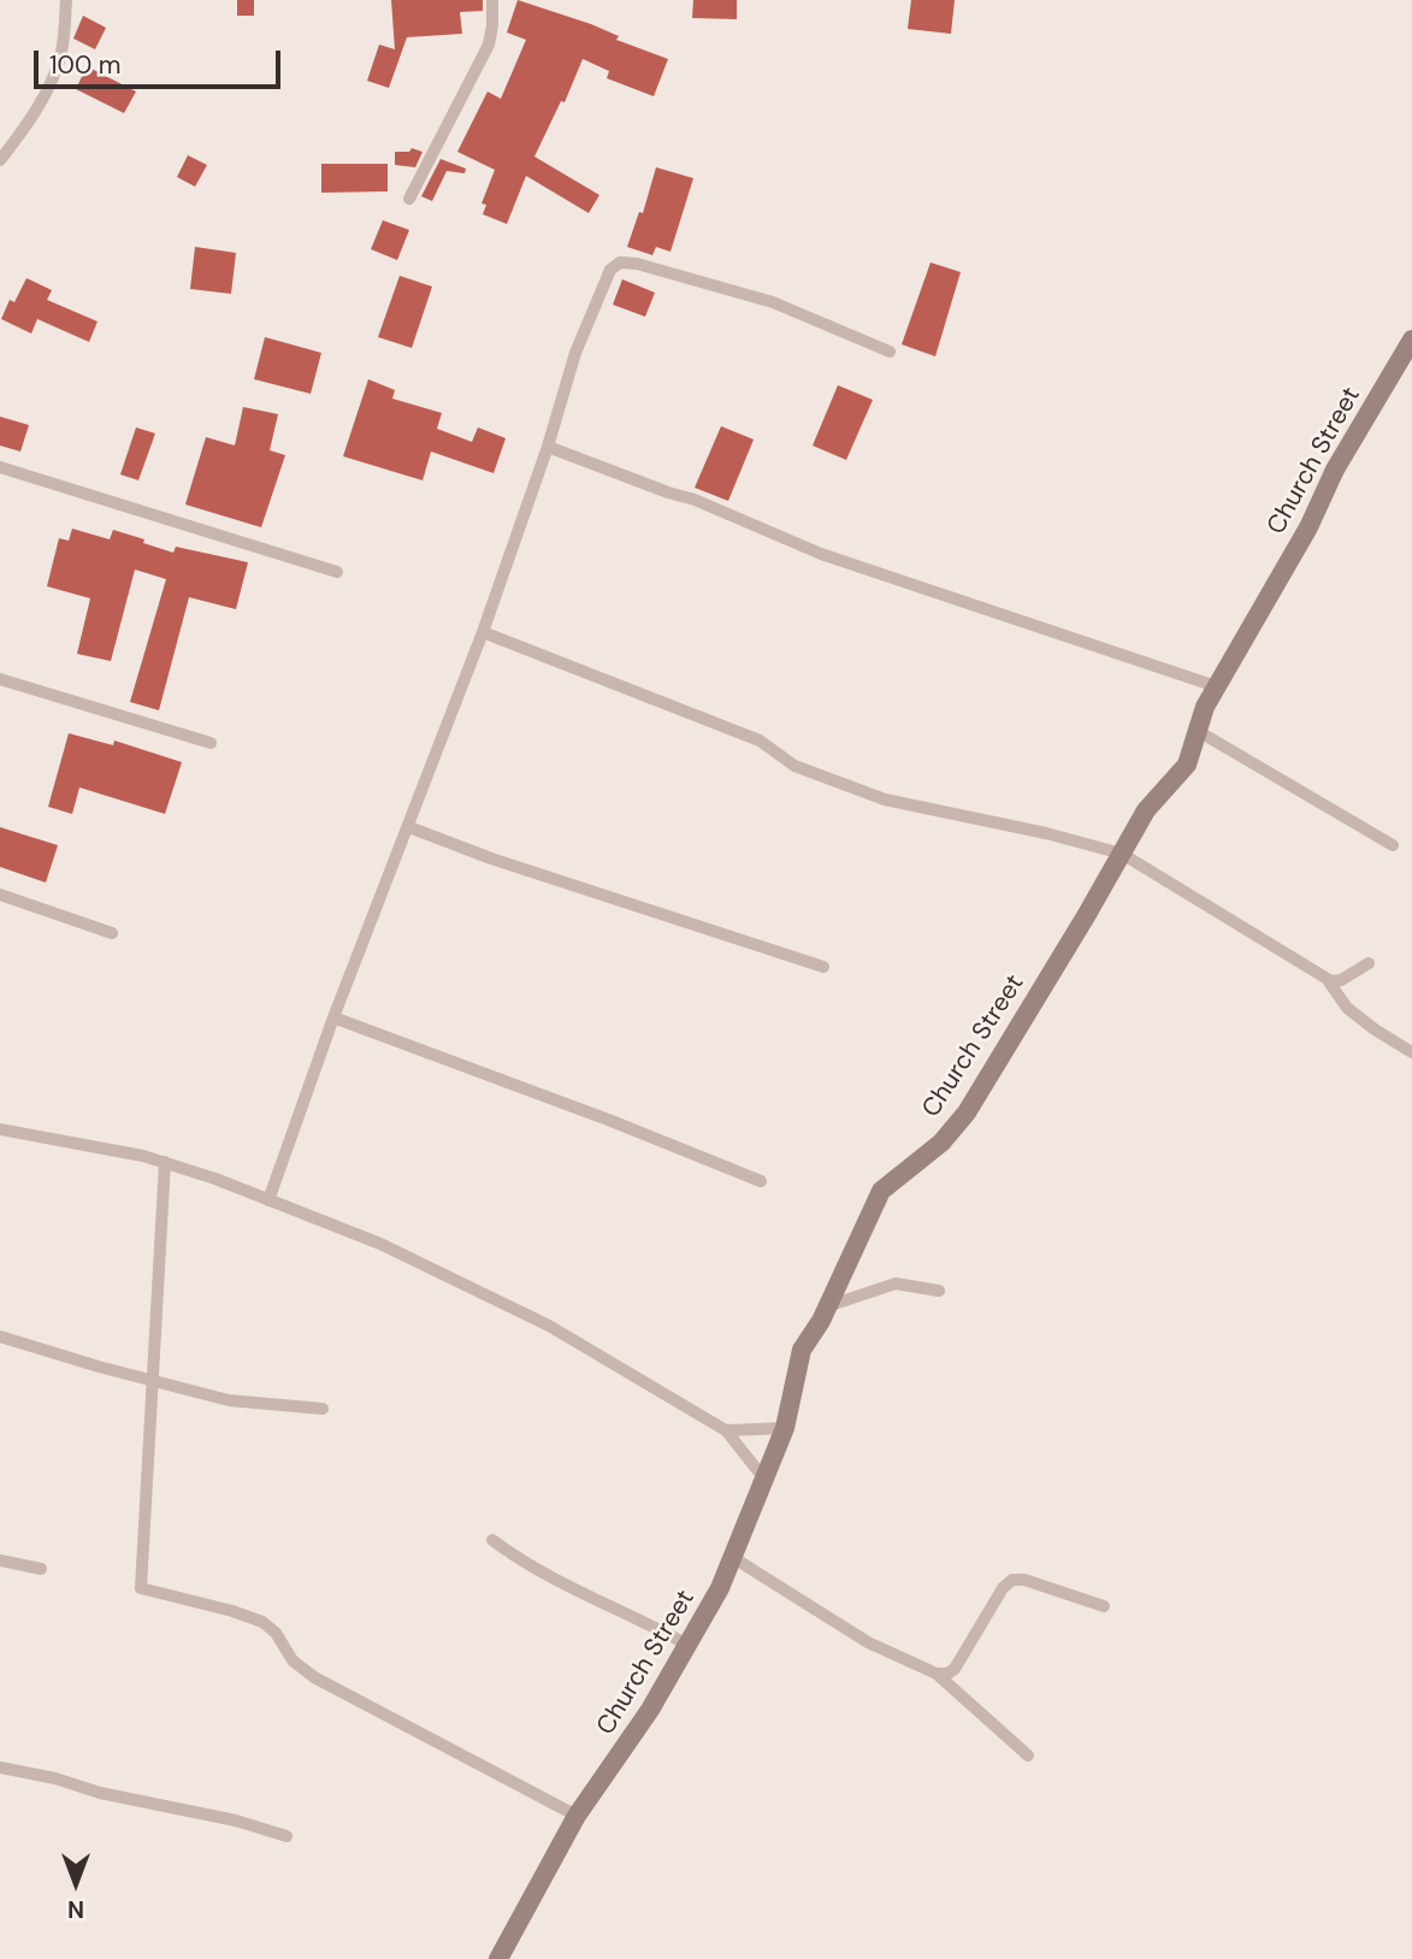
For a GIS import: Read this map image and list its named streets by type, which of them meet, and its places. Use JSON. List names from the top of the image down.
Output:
{
  "streets": {
    "street": ["Church Street"]
  },
  "scale_bar": "100 m",
  "north": "bottom"
}
